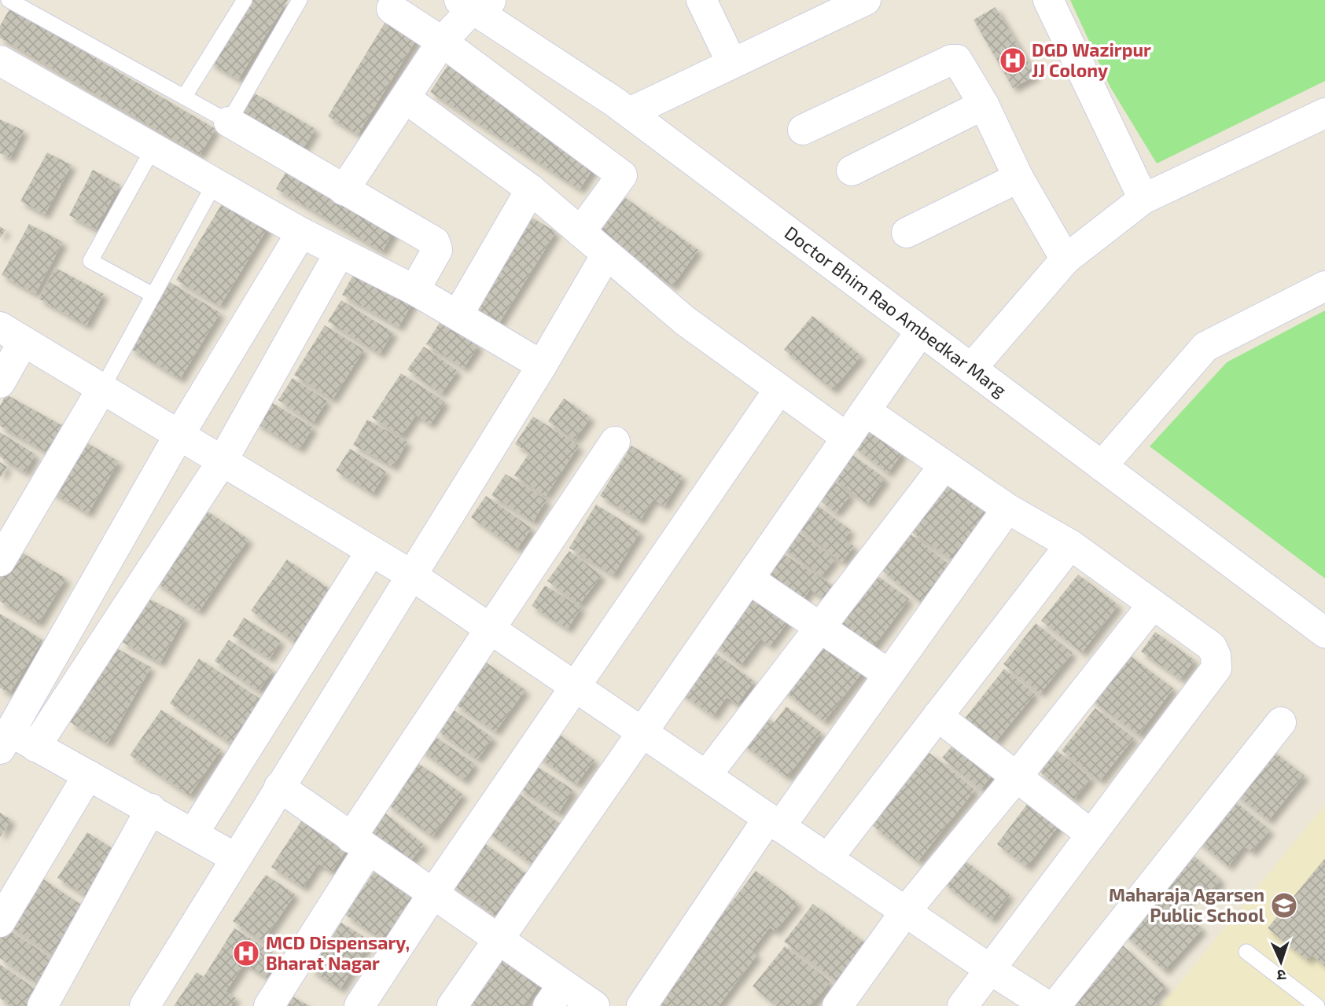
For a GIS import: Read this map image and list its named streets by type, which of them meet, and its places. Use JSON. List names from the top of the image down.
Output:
{
  "streets": {
    "street": ["Doctor Bhim Rao Ambedkar Marg"]
  },
  "places": {
    "hospital": ["DGD Wazirpur JJ Colony", "MCD Dispensary, Bharat Nagar"],
    "school or university": ["Maharaja Agarsen Public School"]
  },
  "north": "bottom"
}
